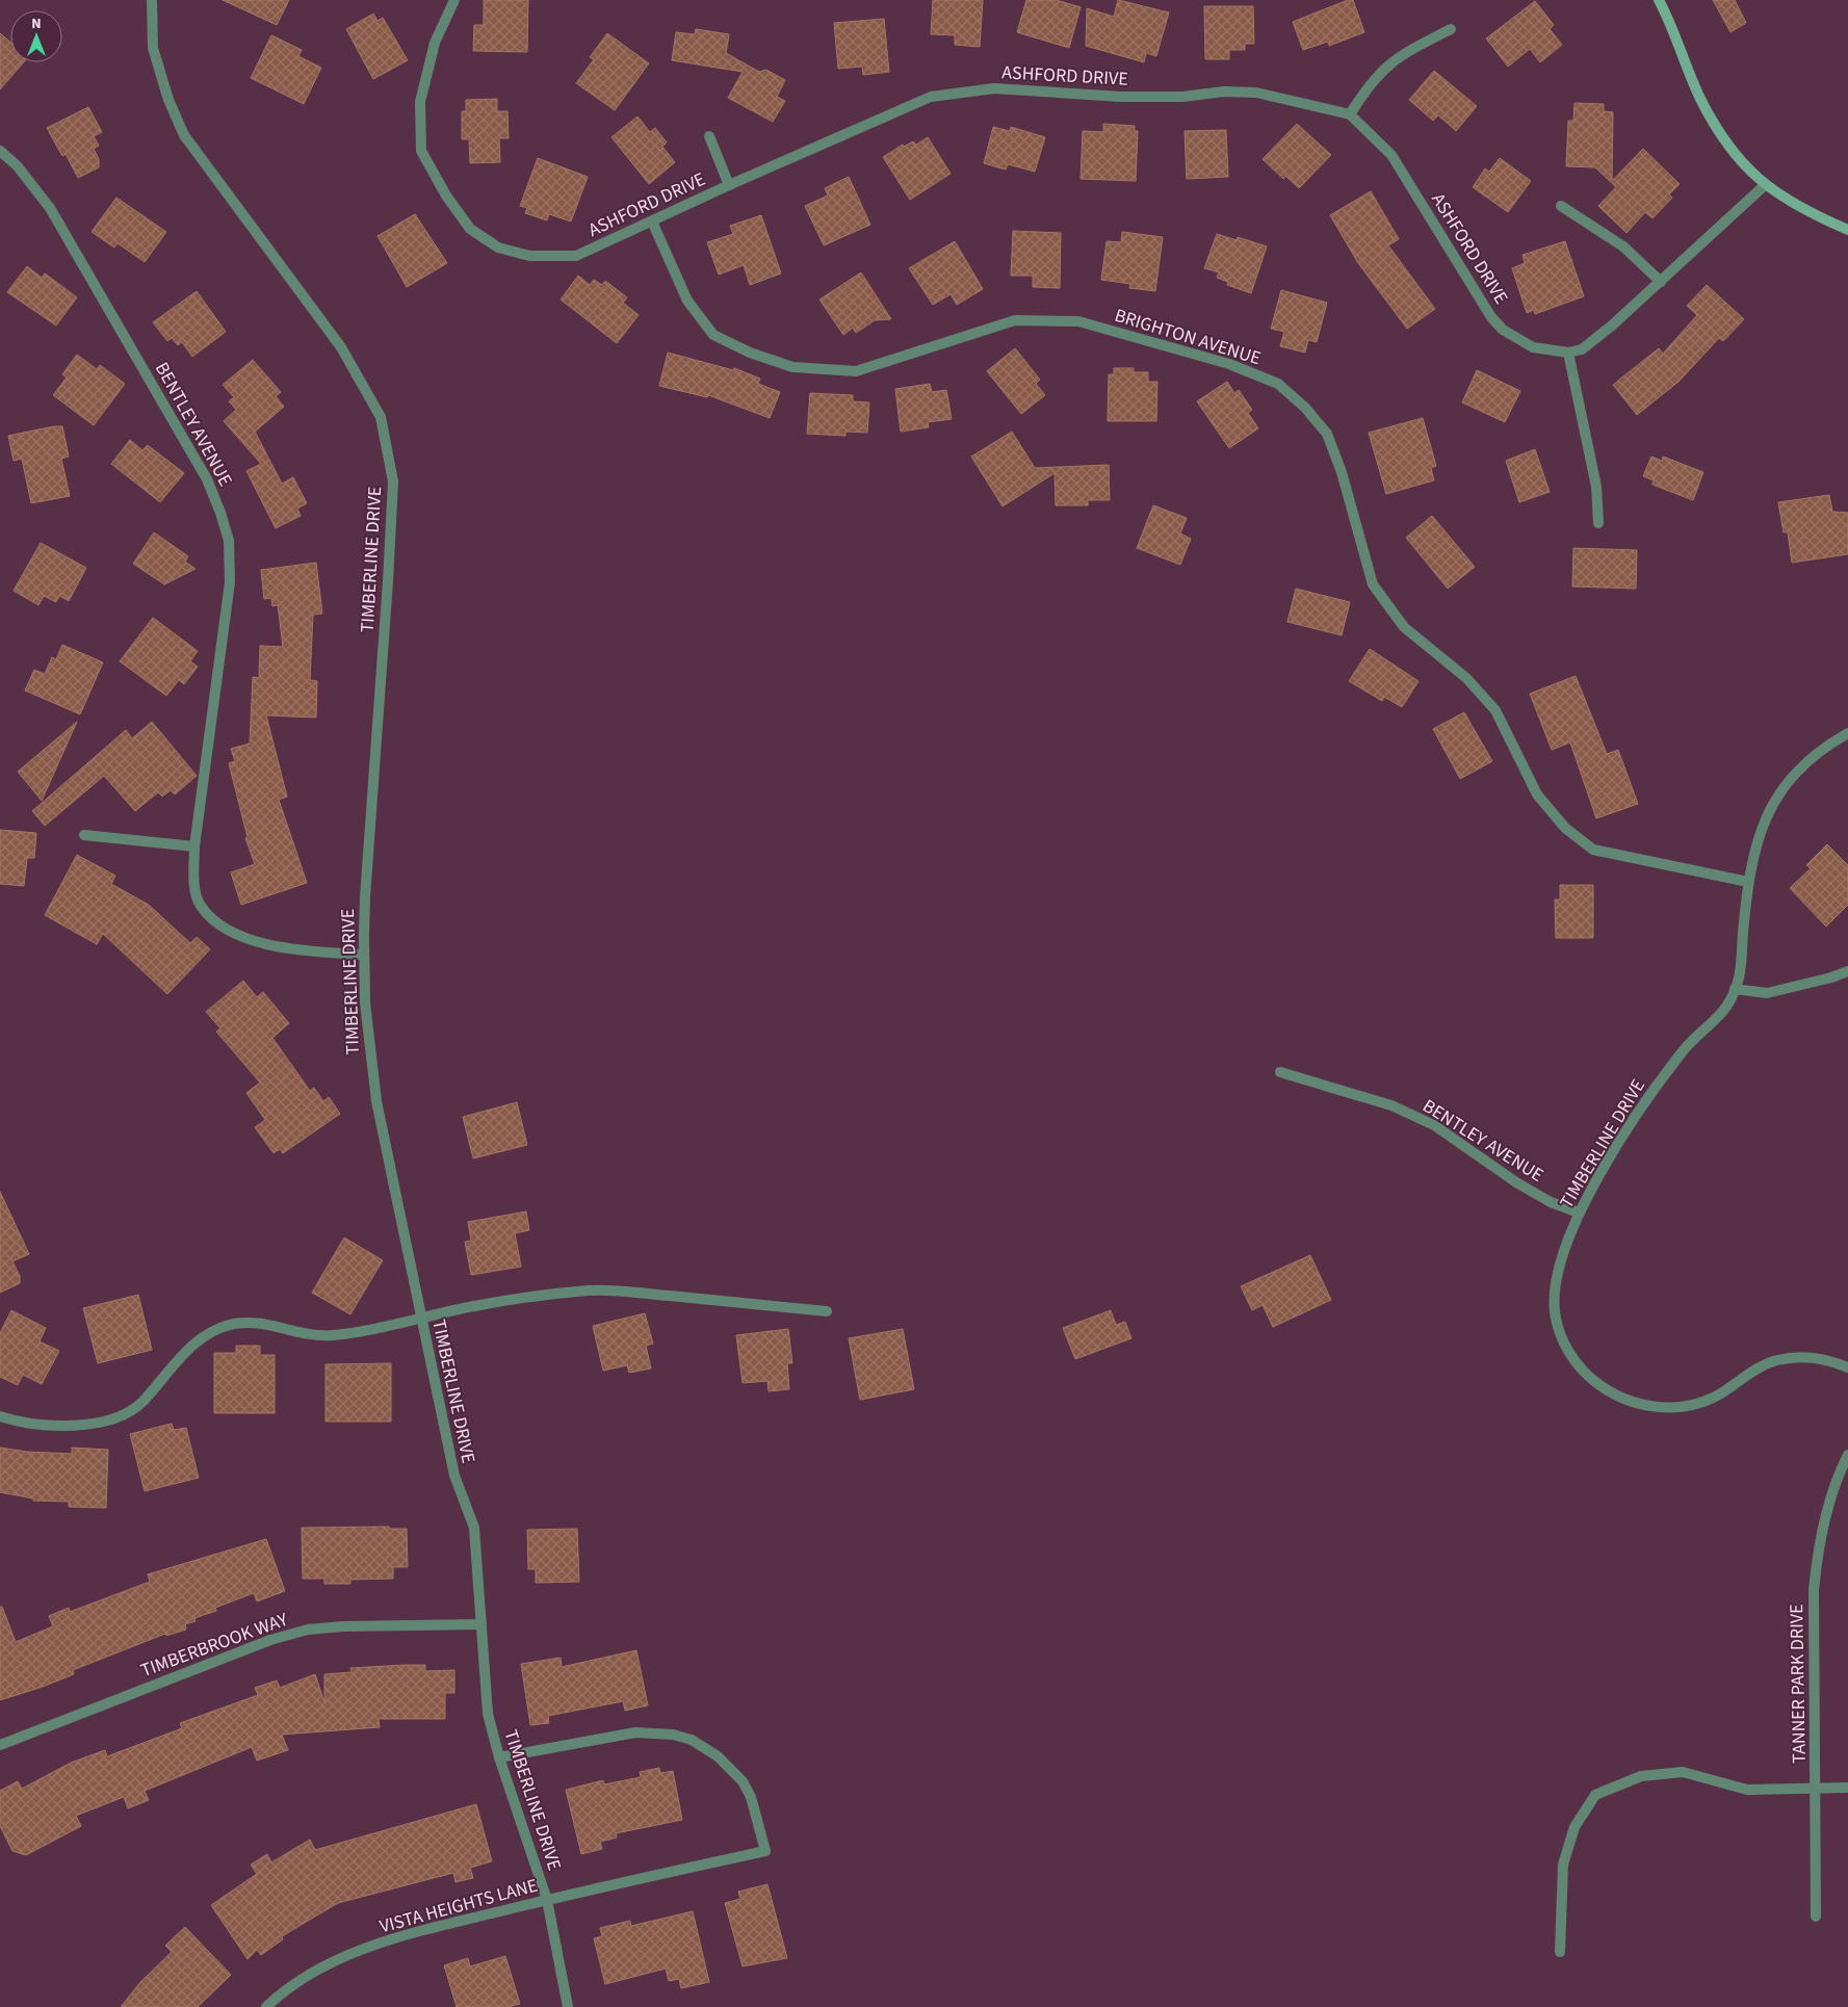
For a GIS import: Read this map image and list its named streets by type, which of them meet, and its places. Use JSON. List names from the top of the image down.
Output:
{
  "streets": {
    "street": [
      "ASHFORD DRIVE",
      "BRIGHTON AVENUE",
      "BENTLEY AVENUE",
      "TIMBERLINE DRIVE",
      "TIMBERBROOK WAY",
      "TANNER PARK DRIVE",
      "VISTA HEIGHTS LANE"
    ]
  },
  "crossings": [
    ["ASHFORD DRIVE", "BRIGHTON AVENUE"],
    ["BRIGHTON AVENUE", "TIMBERLINE DRIVE"],
    ["BENTLEY AVENUE", "TIMBERLINE DRIVE"],
    ["TIMBERLINE DRIVE", "TIMBERBROOK WAY"],
    ["TIMBERLINE DRIVE", "VISTA HEIGHTS LANE"]
  ],
  "north": "top"
}
